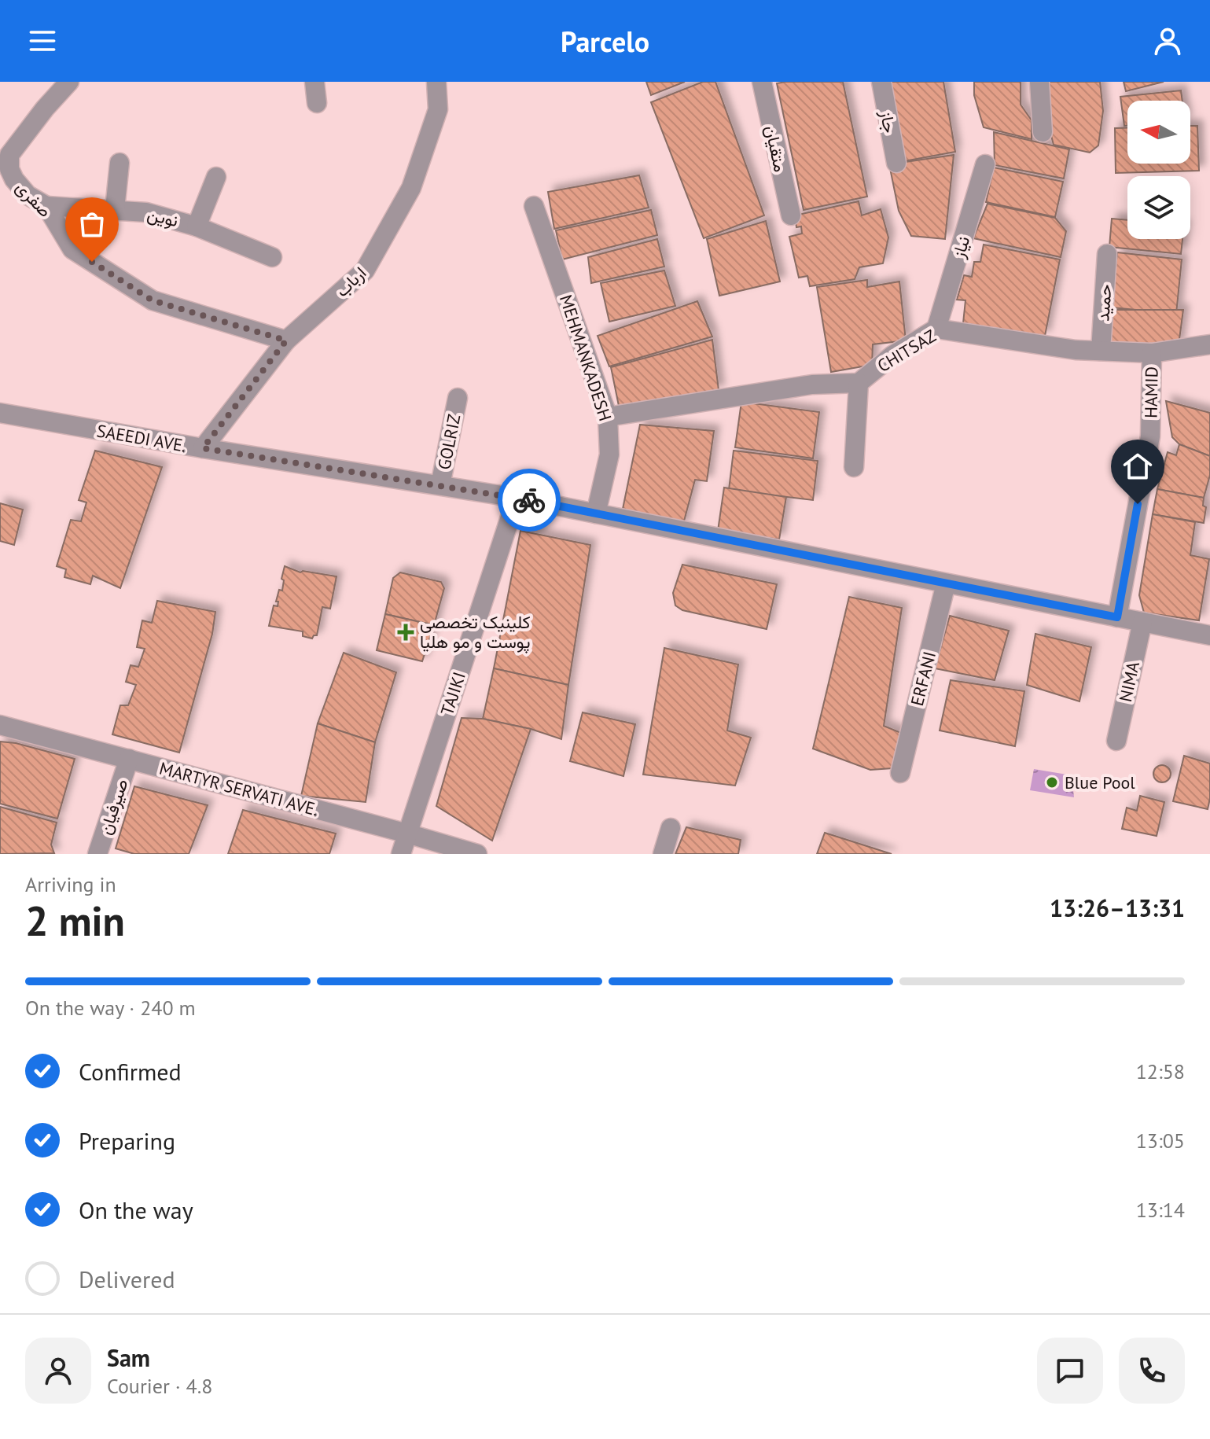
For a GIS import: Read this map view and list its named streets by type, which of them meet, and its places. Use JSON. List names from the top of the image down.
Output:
{
  "streets": {
    "street": [
      "جاز",
      "متقیان",
      "صفری",
      "نوین",
      "نیاز",
      "ارباب",
      "حمید",
      "CHITSAZ",
      "MEHMANKADESH",
      "HAMID",
      "SAEEDI AVE.",
      "GOLRIZ",
      "ERFANI",
      "NIMA",
      "TAJIKI",
      "MARTYR SERVATI AVE.",
      "صیرفیان"
    ]
  },
  "crossings": [
    ["صفری", "نوین"],
    ["صفری", "ارباب"],
    ["نیاز", "CHITSAZ"],
    ["ارباب", "SAEEDI AVE."],
    ["حمید", "CHITSAZ"],
    ["CHITSAZ", "MEHMANKADESH"],
    ["CHITSAZ", "HAMID"],
    ["MEHMANKADESH", "SAEEDI AVE."],
    ["HAMID", "SAEEDI AVE."],
    ["SAEEDI AVE.", "GOLRIZ"],
    ["SAEEDI AVE.", "ERFANI"],
    ["SAEEDI AVE.", "NIMA"],
    ["SAEEDI AVE.", "TAJIKI"],
    ["TAJIKI", "MARTYR SERVATI AVE."],
    ["MARTYR SERVATI AVE.", "صیرفیان"]
  ],
  "places": {
    "health": ["کلینیک تخصصی پوست و مو هلیا"],
    "other": ["Blue Pool"]
  },
  "north": "left",
  "page": {
    "header": "Parcelo",
    "heading": ["2 min", "Arriving in", "13:26–13:31"],
    "panel": ["Sam", "Courier · 4.8"],
    "bar": "On the way · 240 m",
    "list": [
      ["Confirmed", "12:58"],
      ["Preparing", "13:05"],
      ["On the way", "13:14"],
      "Delivered"
    ]
  }
}
